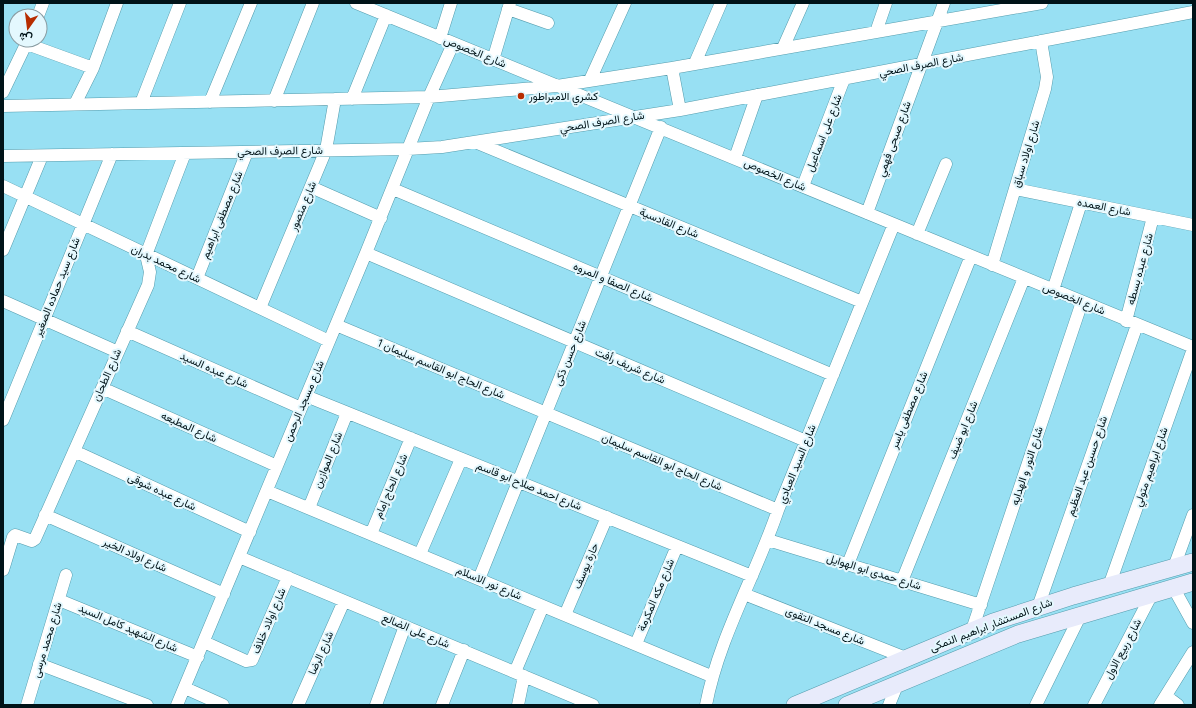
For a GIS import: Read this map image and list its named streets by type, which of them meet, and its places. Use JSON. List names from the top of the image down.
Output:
{
  "streets": {
    "main road": ["شارع المستشار ابراهيم النمكى"],
    "street": [
      "شارع الخصوص",
      "شارع الصرف الصحي",
      "شارع على اسماعيل",
      "شارع صبحى فهمي",
      "شارع اولاد سباق",
      "شارع منصور",
      "شارع العمده",
      "شارع مصطفى ابراهيم",
      "شارع القادسية",
      "شارع محمد بدران",
      "شارع عبده بسطه",
      "شارع الصفا و المروه",
      "شارع سيد حماده الصغير",
      "شارع حسن ذكى",
      "شارع شريف رأفت",
      "شارع الحاج ابو القاسم سليمان 1",
      "شارع عبده السيد",
      "شارع الطحان",
      "شارع مسجد الرحمن",
      "شارع مصطفى ياسر",
      "شارع المطبعه",
      "شارع ابو ضيف",
      "شارع الموازين",
      "شارع الحاج ابو القاسم سليمان",
      "شارع السيد العبادي",
      "شارع النور و الهدايه",
      "شارع حسين عبد العظيم",
      "شارع ابراهيم متولي",
      "شارع الحاج إمام",
      "شارع احمد صلاح ابو قاسم",
      "شارع عبده شوقى",
      "شارع اولاد الخير",
      "حارة يوسف",
      "شارع حمدى ابو الهوايل",
      "شارع نور الاسلام",
      "شارع مكه المكرمة",
      "شارع اولاد خلاف",
      "شارع مسجد التقوى",
      "شارع الشهيد كامل السيد",
      "شارع على الضالع",
      "شارع محمد مرسى",
      "شارع ربيع الاول",
      "شارع الرضا"
    ]
  },
  "crossings": [
    ["شارع الخصوص", "شارع الصرف الصحي"],
    ["شارع الخصوص", "شارع على اسماعيل"],
    ["شارع الخصوص", "شارع صبحى فهمي"],
    ["شارع الخصوص", "شارع اولاد سباق"],
    ["شارع الخصوص", "شارع عبده بسطه"],
    ["شارع الخصوص", "شارع حسن ذكى"],
    ["شارع الخصوص", "شارع مسجد الرحمن"],
    ["شارع الخصوص", "شارع مصطفى ياسر"],
    ["شارع الخصوص", "شارع ابو ضيف"],
    ["شارع الخصوص", "شارع السيد العبادي"],
    ["شارع الخصوص", "شارع النور و الهدايه"],
    ["شارع الخصوص", "شارع حسين عبد العظيم"],
    ["شارع الخصوص", "شارع ابراهيم متولي"],
    ["شارع الصرف الصحي", "شارع على اسماعيل"],
    ["شارع الصرف الصحي", "شارع صبحى فهمي"],
    ["شارع الصرف الصحي", "شارع اولاد سباق"],
    ["شارع الصرف الصحي", "شارع منصور"],
    ["شارع الصرف الصحي", "شارع مصطفى ابراهيم"],
    ["شارع الصرف الصحي", "شارع القادسية"],
    ["شارع الصرف الصحي", "شارع سيد حماده الصغير"],
    ["شارع الصرف الصحي", "شارع مسجد الرحمن"],
    ["شارع اولاد سباق", "شارع العمده"],
    ["شارع منصور", "شارع محمد بدران"],
    ["شارع العمده", "شارع عبده بسطه"],
    ["شارع مصطفى ابراهيم", "شارع محمد بدران"],
    ["شارع القادسية", "شارع حسن ذكى"],
    ["شارع القادسية", "شارع السيد العبادي"],
    ["شارع محمد بدران", "شارع سيد حماده الصغير"],
    ["شارع محمد بدران", "شارع الطحان"],
    ["شارع محمد بدران", "شارع مسجد الرحمن"],
    ["شارع عبده بسطه", "شارع حسين عبد العظيم"],
    ["شارع الصفا و المروه", "شارع حسن ذكى"],
    ["شارع الصفا و المروه", "شارع مسجد الرحمن"],
    ["شارع الصفا و المروه", "شارع السيد العبادي"],
    ["شارع حسن ذكى", "شارع شريف رأفت"],
    ["شارع حسن ذكى", "شارع الحاج ابو القاسم سليمان 1"],
    ["شارع حسن ذكى", "شارع الحاج ابو القاسم سليمان"],
    ["شارع حسن ذكى", "شارع احمد صلاح ابو قاسم"],
    ["شارع حسن ذكى", "شارع نور الاسلام"],
    ["شارع شريف رأفت", "شارع مسجد الرحمن"],
    ["شارع شريف رأفت", "شارع السيد العبادي"],
    ["شارع الحاج ابو القاسم سليمان 1", "شارع مسجد الرحمن"],
    ["شارع الحاج ابو القاسم سليمان 1", "شارع الحاج ابو القاسم سليمان"],
    ["شارع عبده السيد", "شارع الطحان"],
    ["شارع عبده السيد", "شارع مسجد الرحمن"],
    ["شارع الطحان", "شارع المطبعه"],
    ["شارع الطحان", "شارع عبده شوقى"],
    ["شارع الطحان", "شارع اولاد الخير"],
    ["شارع مسجد الرحمن", "شارع المطبعه"],
    ["شارع مسجد الرحمن", "شارع احمد صلاح ابو قاسم"],
    ["شارع مسجد الرحمن", "شارع عبده شوقى"],
    ["شارع مسجد الرحمن", "شارع اولاد الخير"],
    ["شارع مسجد الرحمن", "شارع نور الاسلام"],
    ["شارع مسجد الرحمن", "شارع اولاد خلاف"],
    ["شارع مسجد الرحمن", "شارع الشهيد كامل السيد"],
    ["شارع مسجد الرحمن", "شارع على الضالع"],
    ["شارع مصطفى ياسر", "شارع حمدى ابو الهوايل"],
    ["شارع ابو ضيف", "شارع حمدى ابو الهوايل"],
    ["شارع الموازين", "شارع احمد صلاح ابو قاسم"],
    ["شارع الموازين", "شارع نور الاسلام"],
    ["شارع الحاج ابو القاسم سليمان", "شارع السيد العبادي"],
    ["شارع السيد العبادي", "شارع احمد صلاح ابو قاسم"],
    ["شارع السيد العبادي", "شارع حمدى ابو الهوايل"],
    ["شارع السيد العبادي", "شارع نور الاسلام"],
    ["شارع السيد العبادي", "شارع مسجد التقوى"],
    ["شارع النور و الهدايه", "شارع حمدى ابو الهوايل"],
    ["شارع النور و الهدايه", "شارع المستشار ابراهيم النمكى"],
    ["شارع حسين عبد العظيم", "شارع المستشار ابراهيم النمكى"],
    ["شارع ابراهيم متولي", "شارع المستشار ابراهيم النمكى"],
    ["شارع الحاج إمام", "شارع احمد صلاح ابو قاسم"],
    ["شارع الحاج إمام", "شارع نور الاسلام"],
    ["شارع احمد صلاح ابو قاسم", "حارة يوسف"],
    ["شارع احمد صلاح ابو قاسم", "شارع مكه المكرمة"],
    ["حارة يوسف", "شارع نور الاسلام"],
    ["شارع نور الاسلام", "شارع مكه المكرمة"],
    ["شارع اولاد خلاف", "شارع على الضالع"],
    ["شارع المستشار ابراهيم النمكى", "شارع مسجد التقوى"],
    ["شارع المستشار ابراهيم النمكى", "شارع ربيع الاول"],
    ["شارع الشهيد كامل السيد", "شارع محمد مرسى"],
    ["شارع على الضالع", "شارع الرضا"]
  ],
  "places": ["كشري الامبراطور"],
  "north": "bottom"
}
